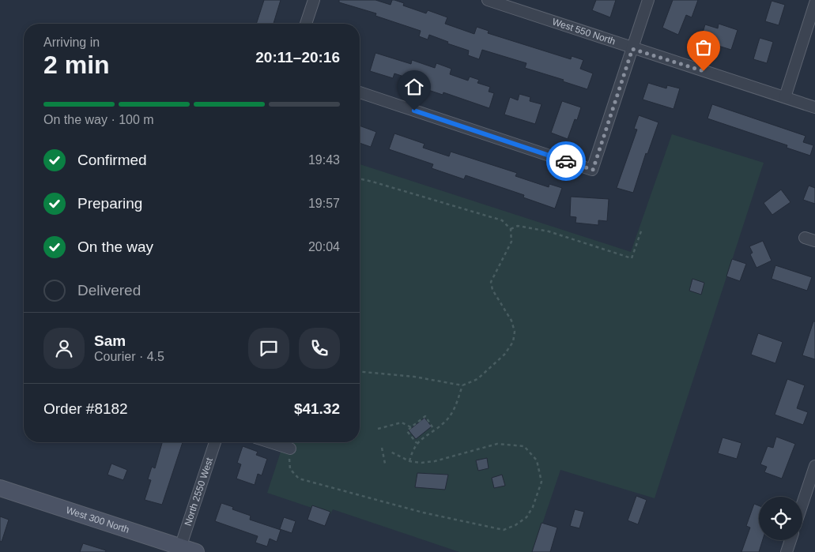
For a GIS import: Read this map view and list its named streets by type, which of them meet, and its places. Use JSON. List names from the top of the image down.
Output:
{
  "streets": {
    "main road": ["West 300 North"],
    "street": ["West 550 North", "North 2550 West"]
  },
  "crossings": [
    ["North 2550 West", "West 300 North"]
  ],
  "page": {
    "heading": ["2 min", "Arriving in", "20:11–20:16"],
    "panel": [
      "Sam",
      "Courier · 4.5",
      "Order #8182",
      "$41.32"
    ],
    "bar": "On the way · 100 m",
    "list": [
      ["Confirmed", "19:43"],
      ["Preparing", "19:57"],
      ["On the way", "20:04"],
      "Delivered"
    ]
  }
}
